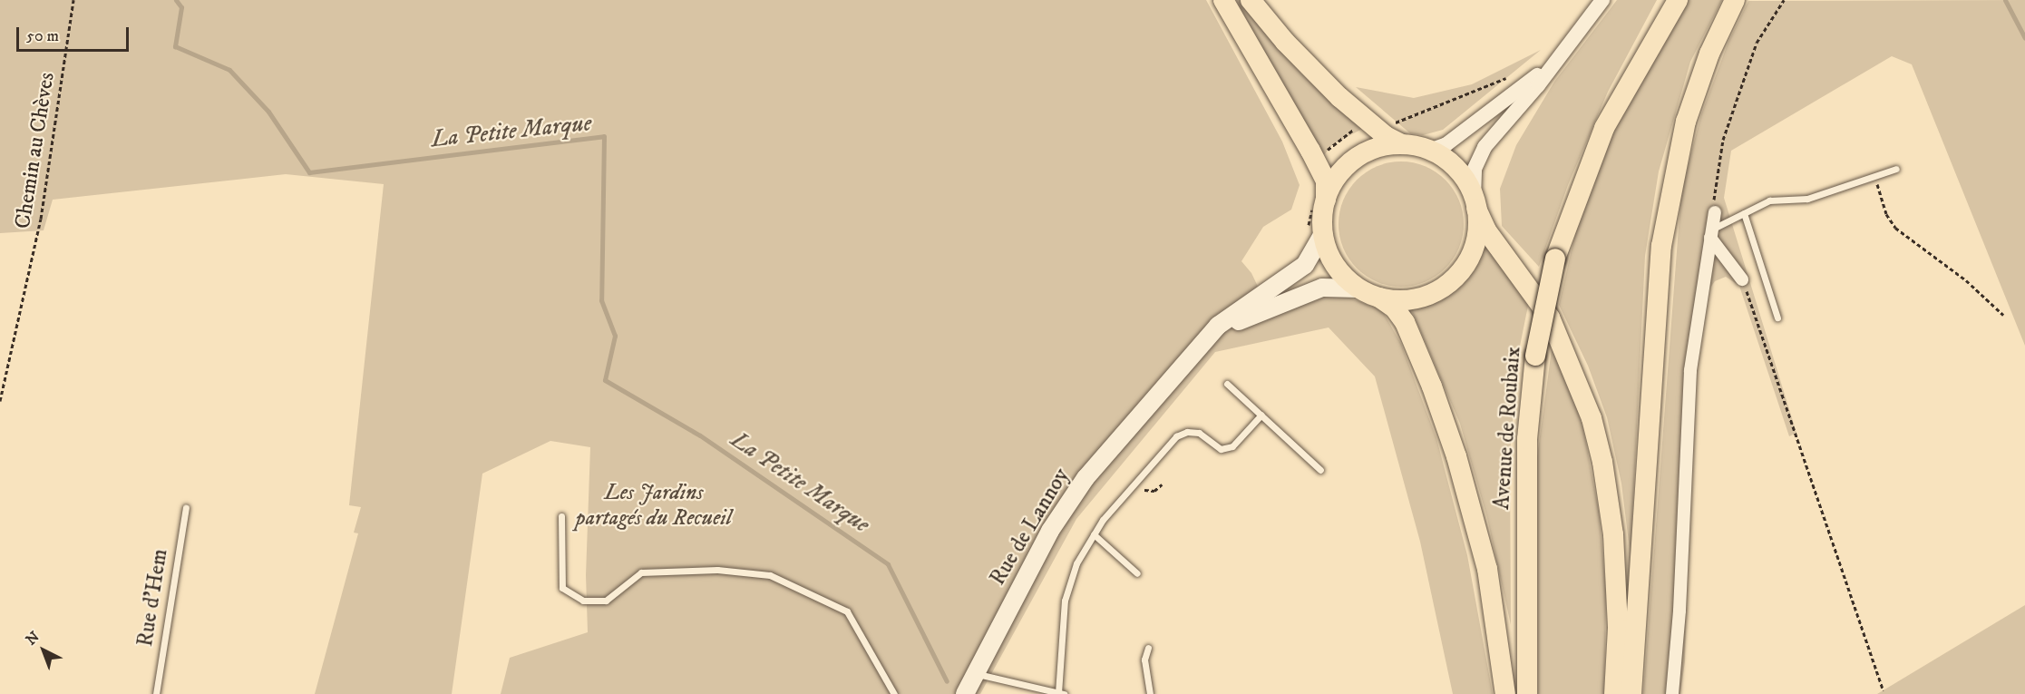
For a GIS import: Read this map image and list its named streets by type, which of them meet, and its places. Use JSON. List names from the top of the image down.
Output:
{
  "streets": {
    "highway": ["Avenue de Roubaix"],
    "main road": ["Rue de Lannoy"],
    "lane": ["Rue d'Hem"],
    "path": ["Chemin au Chèves"]
  },
  "water": ["La Petite Marque"],
  "parks": ["Les Jardins partagés du Recueil"],
  "scale_bar": "50 m",
  "north": "top left"
}
